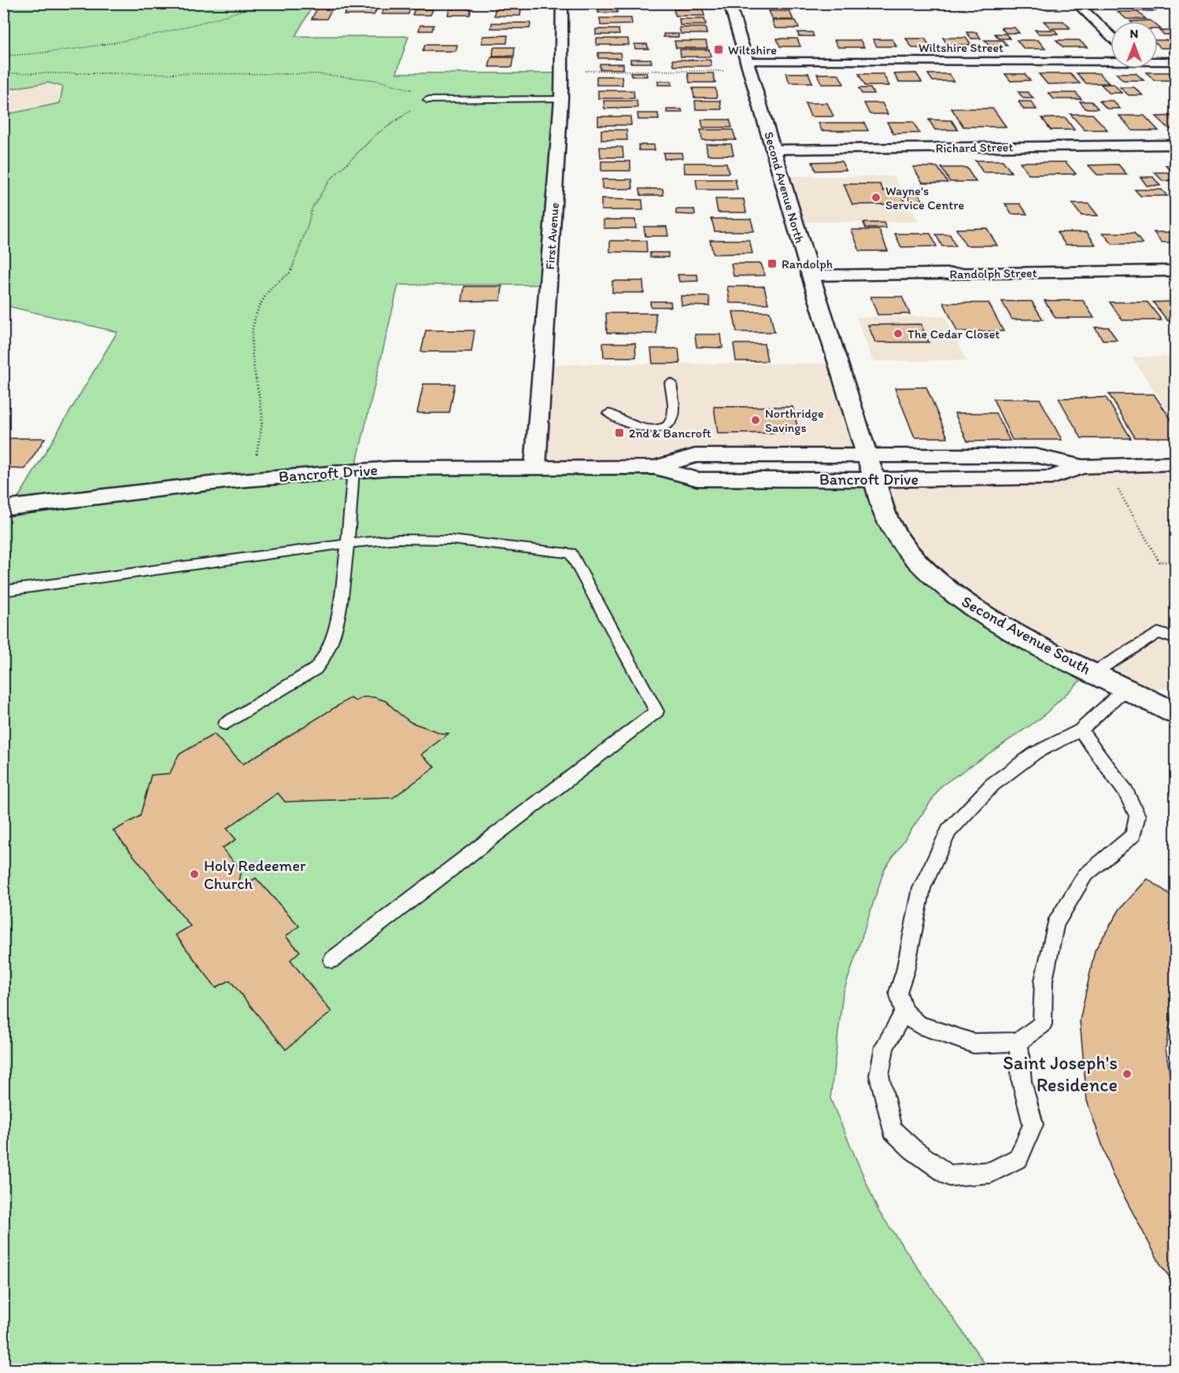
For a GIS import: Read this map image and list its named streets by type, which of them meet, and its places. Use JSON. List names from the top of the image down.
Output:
{
  "streets": {
    "street": [
      "Wiltshire Street",
      "Richard Street",
      "Second Avenue North",
      "First Avenue",
      "Randolph Street",
      "Bancroft Drive",
      "Second Avenue South"
    ]
  },
  "crossings": [
    ["Wiltshire Street", "Second Avenue North"],
    ["Richard Street", "Second Avenue North"],
    ["Second Avenue North", "Randolph Street"],
    ["Second Avenue North", "Bancroft Drive"],
    ["Second Avenue North", "Second Avenue South"],
    ["First Avenue", "Bancroft Drive"],
    ["Bancroft Drive", "Second Avenue South"]
  ],
  "places": {
    "transit": ["Wiltshire", "Randolph", "2nd & Bancroft"],
    "other": [
      "Wayne's Service Centre",
      "The Cedar Closet",
      "Northridge Savings",
      "Holy Redeemer Church",
      "Saint Joseph's Residence"
    ]
  },
  "north": "top"
}
